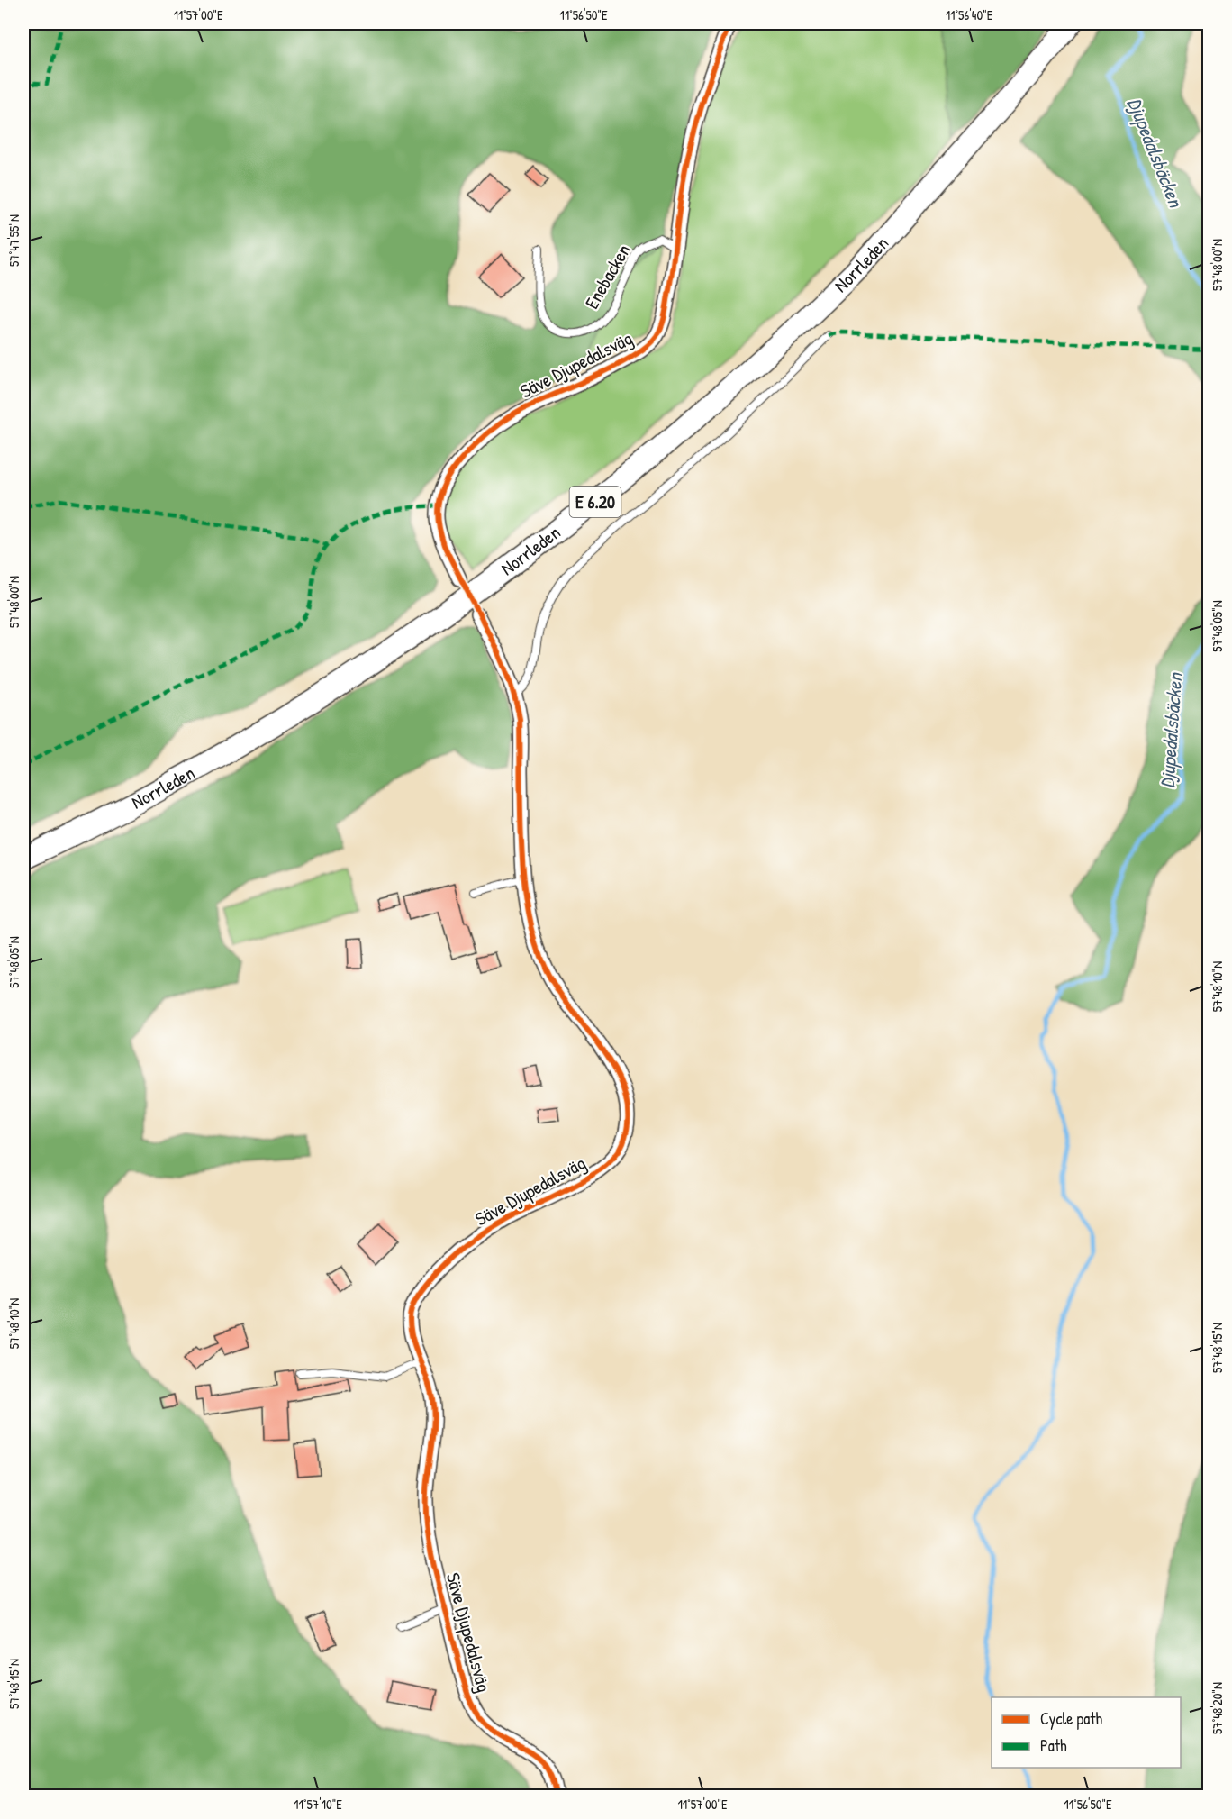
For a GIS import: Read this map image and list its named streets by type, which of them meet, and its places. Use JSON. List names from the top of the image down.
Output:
{
  "streets": {
    "highway": ["Norrleden", "E 6.20"],
    "street": ["Säve Djupedalsväg"],
    "lane": ["Enebacken"]
  },
  "crossings": [
    ["Enebacken", "Säve Djupedalsväg"]
  ],
  "water": ["Djupedalsbäcken"],
  "legend": ["Cycle path", "Path"],
  "coordinates": [
    "11°57'00\"E",
    "11°56'50\"E",
    "11°56'40\"E",
    "57°47'55\"N",
    "57°48'00\"N",
    "57°48'05\"N",
    "57°48'10\"N",
    "57°48'15\"N",
    "57°48'20\"N",
    "11°57'10\"E"
  ]
}
